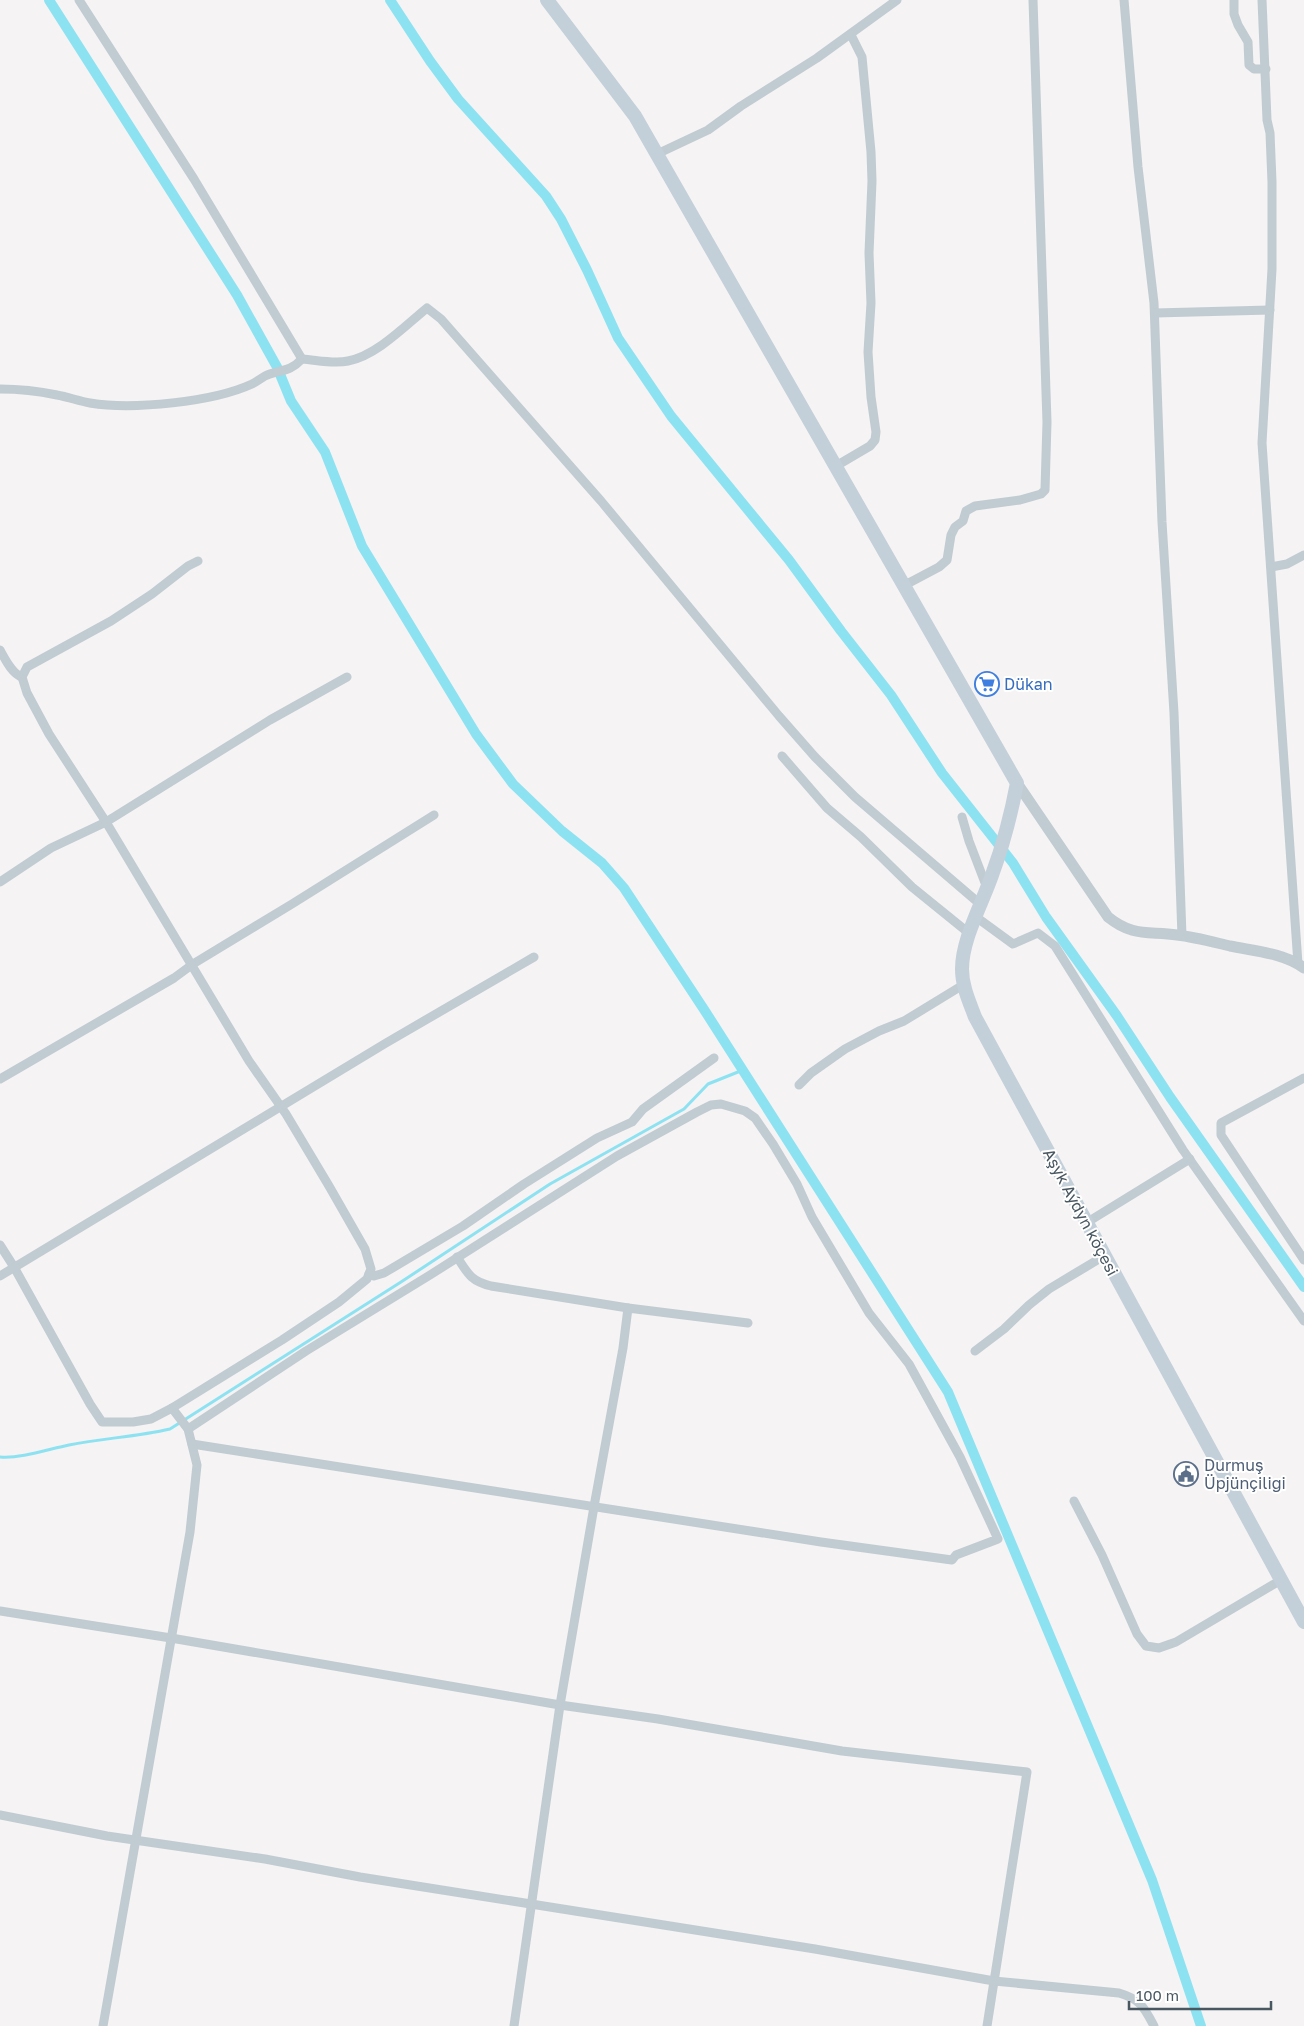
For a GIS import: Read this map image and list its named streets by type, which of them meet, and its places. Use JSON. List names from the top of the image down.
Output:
{
  "streets": {
    "main road": ["Aşyk Aýdyn köçesi"]
  },
  "places": {
    "supermarket": ["Dükan"],
    "public building": ["Durmuş Üpjünçiligi"]
  },
  "scale_bar": "100 m"
}
